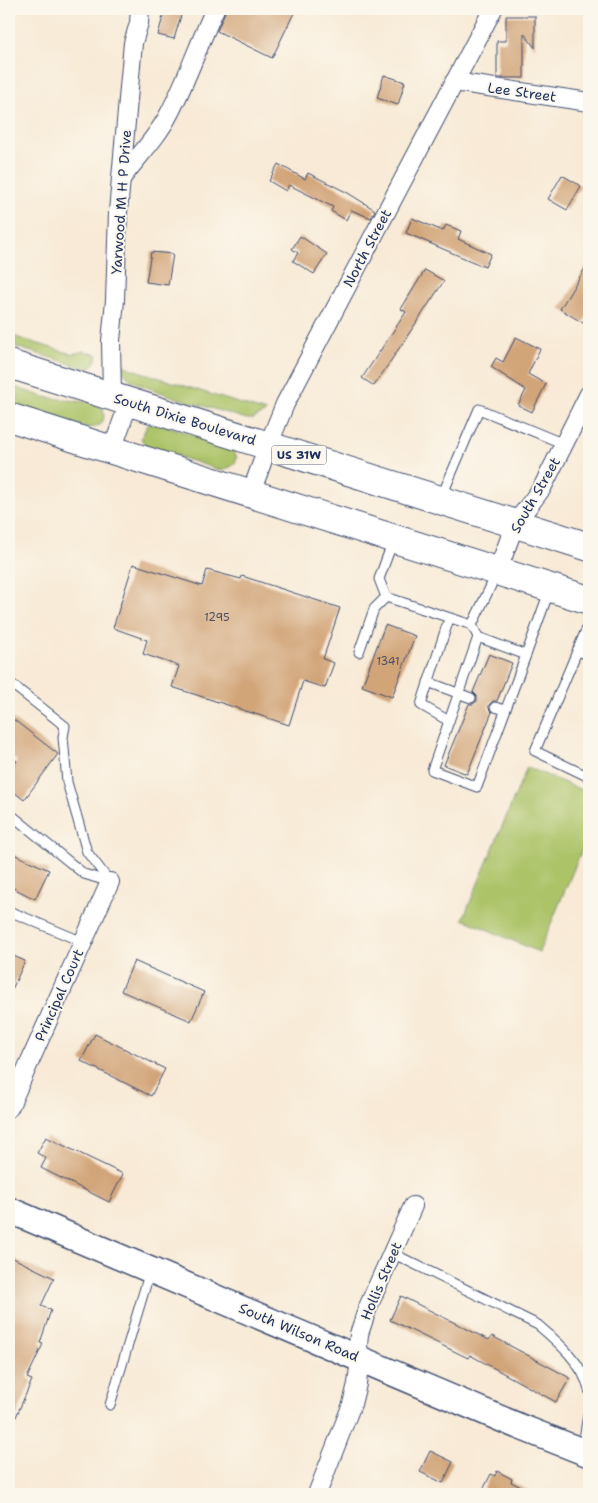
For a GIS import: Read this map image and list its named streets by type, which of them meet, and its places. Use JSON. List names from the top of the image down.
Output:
{
  "streets": {
    "highway": ["South Dixie Boulevard", "US 31W"],
    "main road": ["South Wilson Road"],
    "street": [
      "Lee Street",
      "Yarwood M H P Drive",
      "North Street",
      "South Street",
      "Principal Court",
      "Hollis Street"
    ]
  },
  "crossings": [
    ["Lee Street", "North Street"],
    ["Yarwood M H P Drive", "South Dixie Boulevard"],
    ["North Street", "South Dixie Boulevard"],
    ["South Dixie Boulevard", "South Street"],
    ["Hollis Street", "South Wilson Road"]
  ],
  "house_numbers": ["1295", "1341"]
}
